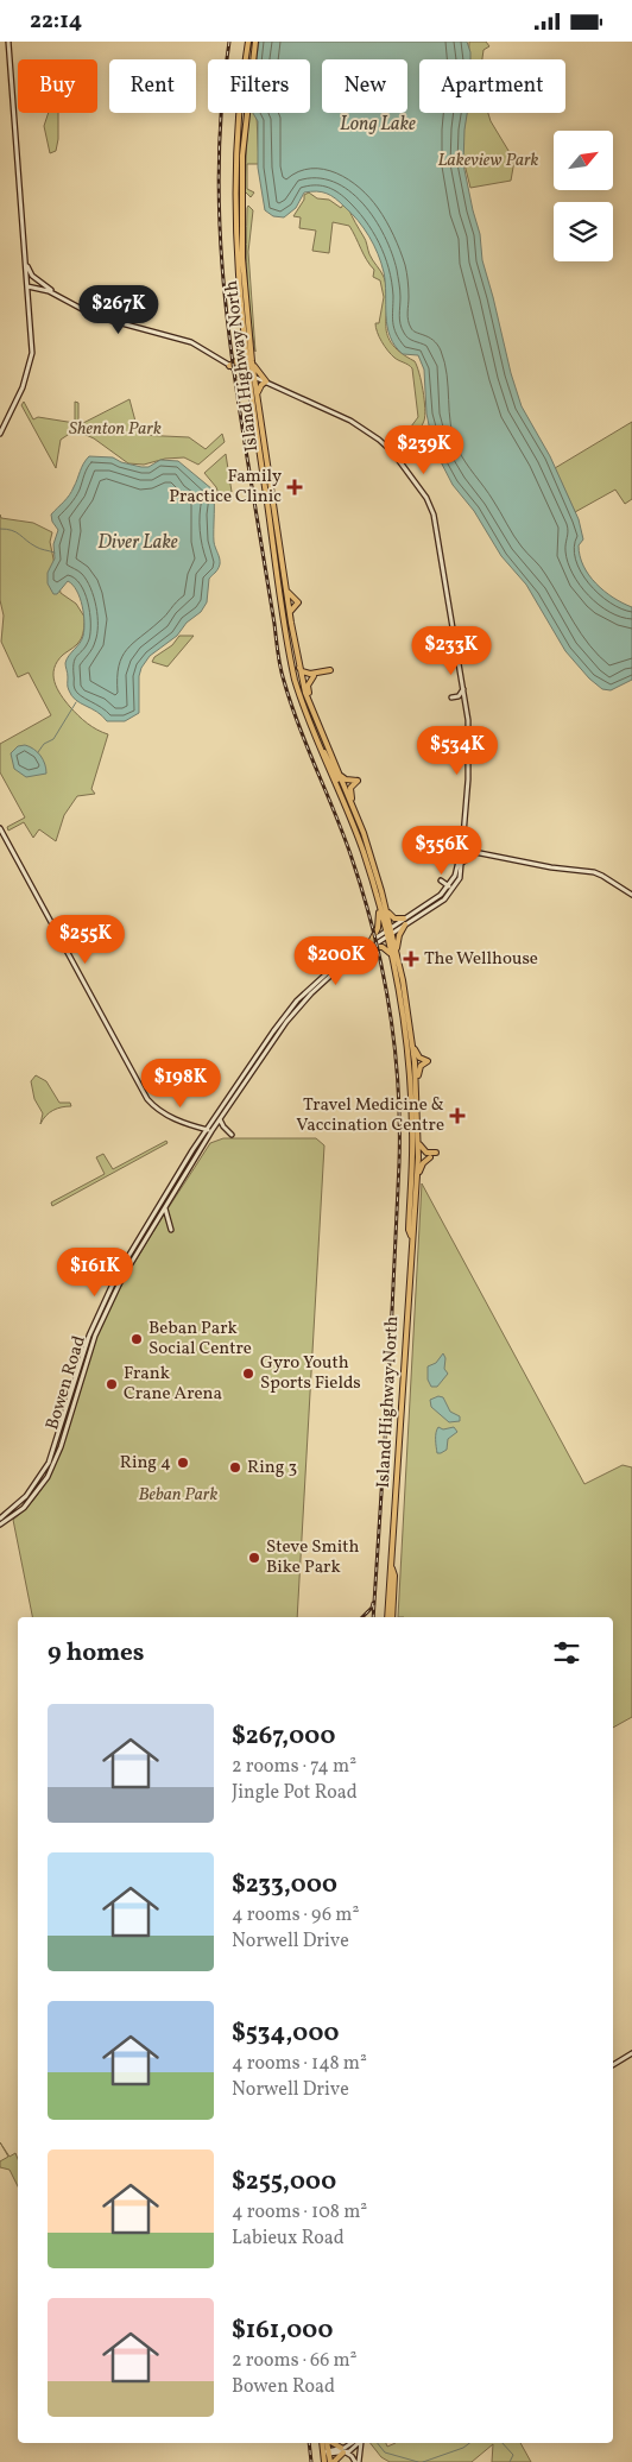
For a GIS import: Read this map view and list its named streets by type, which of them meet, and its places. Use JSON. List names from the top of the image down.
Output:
{
  "streets": {
    "main road": ["Island Highway North", "Bowen Road"]
  },
  "crossings": [
    ["Island Highway North", "Bowen Road"]
  ],
  "water": ["Long Lake", "Diver Lake"],
  "parks": ["Lakeview Park", "Shenton Park", "Beban Park"],
  "places": {
    "health": ["Family Practice Clinic", "The Wellhouse", "Travel Medicine & Vaccination Centre"],
    "other": [
      "Beban Park Social Centre",
      "Gyro Youth Sports Fields",
      "Frank Crane Arena",
      "Ring 4",
      "Ring 3",
      "Steve Smith Bike Park"
    ]
  },
  "north": "top right",
  "page": {
    "status": "22:14",
    "chip": [
      "Buy",
      "Rent",
      "Filters",
      "New",
      "Apartment"
    ],
    "price": [
      "$267K",
      "$239K",
      "$233K",
      "$534K",
      "$356K",
      "$255K",
      "$200K",
      "$198K",
      "$161K"
    ],
    "heading": "9 homes",
    "list": [
      {
        "name": "$267,000",
        "note": "2 rooms · 74 m² · Jingle Pot Road"
      },
      {
        "name": "$233,000",
        "note": "4 rooms · 96 m² · Norwell Drive"
      },
      {
        "name": "$534,000",
        "note": "4 rooms · 148 m² · Norwell Drive"
      },
      {
        "name": "$255,000",
        "note": "4 rooms · 108 m² · Labieux Road"
      },
      {
        "name": "$161,000",
        "note": "2 rooms · 66 m² · Bowen Road"
      }
    ]
  }
}
